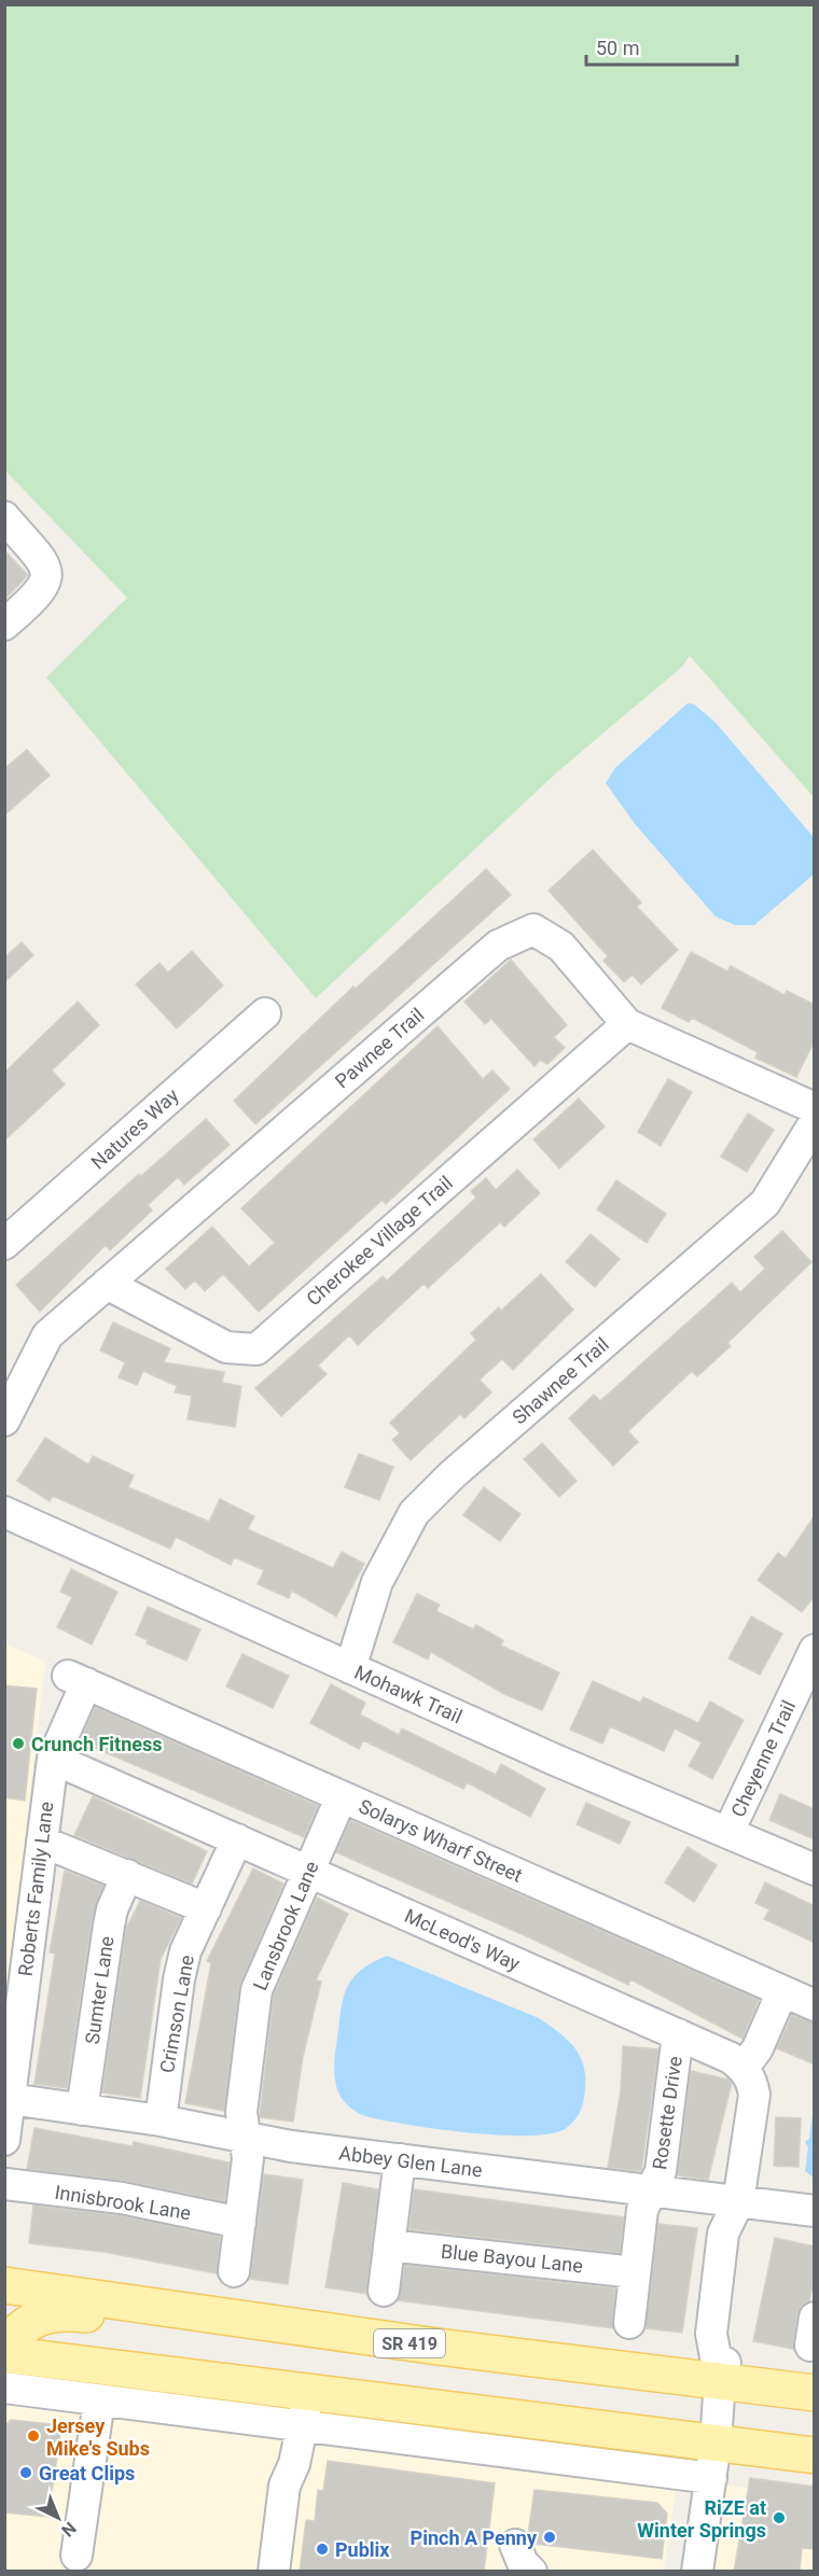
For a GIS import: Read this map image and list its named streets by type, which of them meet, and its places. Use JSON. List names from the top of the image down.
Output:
{
  "streets": {
    "main road": ["SR 419"],
    "street": [
      "Pawnee Trail",
      "Natures Way",
      "Cherokee Village Trail",
      "Shawnee Trail",
      "Mohawk Trail",
      "Cheyenne Trail",
      "Solarys Wharf Street",
      "Roberts Family Lane",
      "Lansbrook Lane",
      "McLeod's Way",
      "Sumter Lane",
      "Crimson Lane",
      "Rosette Drive",
      "Abbey Glen Lane",
      "Innisbrook Lane",
      "Blue Bayou Lane"
    ]
  },
  "crossings": [
    ["Pawnee Trail", "Cherokee Village Trail"],
    ["Shawnee Trail", "Mohawk Trail"],
    ["Mohawk Trail", "Cheyenne Trail"],
    ["Solarys Wharf Street", "Roberts Family Lane"],
    ["Solarys Wharf Street", "Lansbrook Lane"],
    ["Roberts Family Lane", "McLeod's Way"],
    ["Roberts Family Lane", "Abbey Glen Lane"],
    ["Lansbrook Lane", "McLeod's Way"],
    ["Lansbrook Lane", "Abbey Glen Lane"],
    ["McLeod's Way", "Crimson Lane"],
    ["McLeod's Way", "Rosette Drive"],
    ["Sumter Lane", "Abbey Glen Lane"],
    ["Crimson Lane", "Abbey Glen Lane"],
    ["Rosette Drive", "Abbey Glen Lane"]
  ],
  "places": [
    "Crunch Fitness",
    "Jersey Mike's Subs",
    "Great Clips",
    "RiZE at Winter Springs",
    "Pinch A Penny",
    "Publix"
  ],
  "scale_bar": "50 m",
  "north": "bottom right"
}
